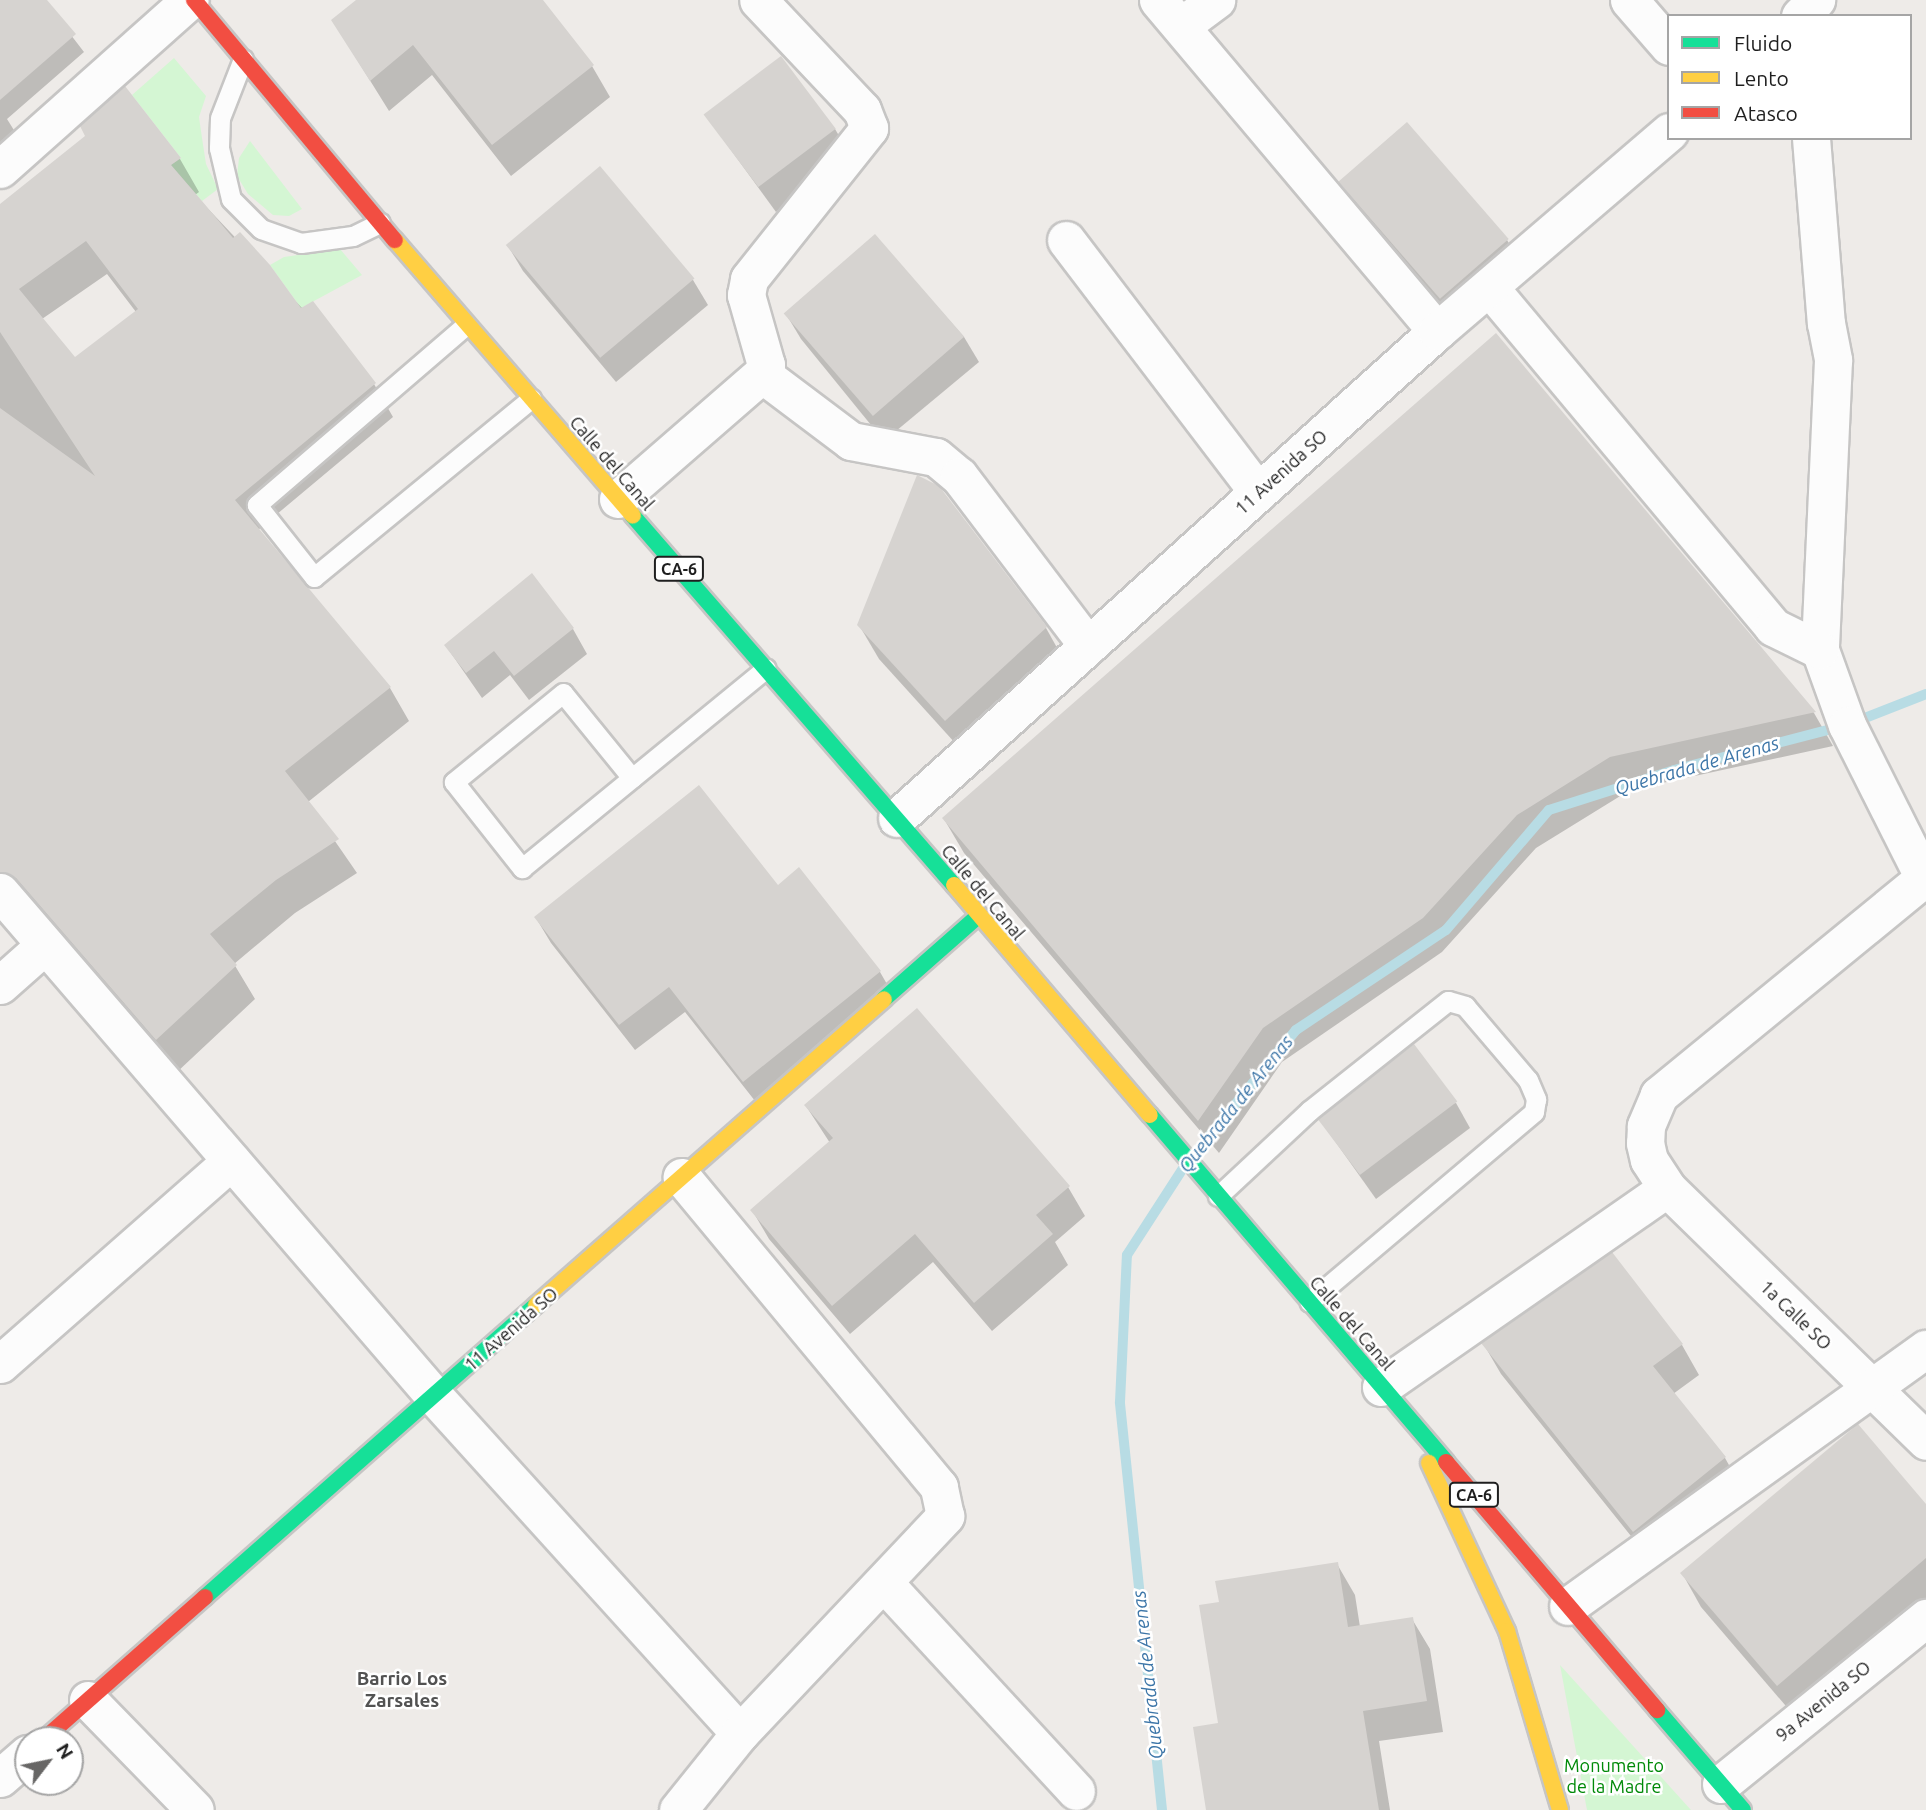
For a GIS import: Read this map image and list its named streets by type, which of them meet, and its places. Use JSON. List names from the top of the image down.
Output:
{
  "streets": {
    "main road": ["Calle del Canal", "11 Avenida SO", "CA-6"],
    "street": ["1a Calle SO", "9a Avenida SO"]
  },
  "crossings": [
    ["Calle del Canal", "11 Avenida SO"],
    ["Calle del Canal", "9a Avenida SO"]
  ],
  "districts": ["Barrio Los Zarsales"],
  "water": ["Quebrada de Arenas"],
  "parks": ["Monumento de la Madre"],
  "legend": ["Fluido", "Lento", "Atasco"],
  "north": "top right"
}
